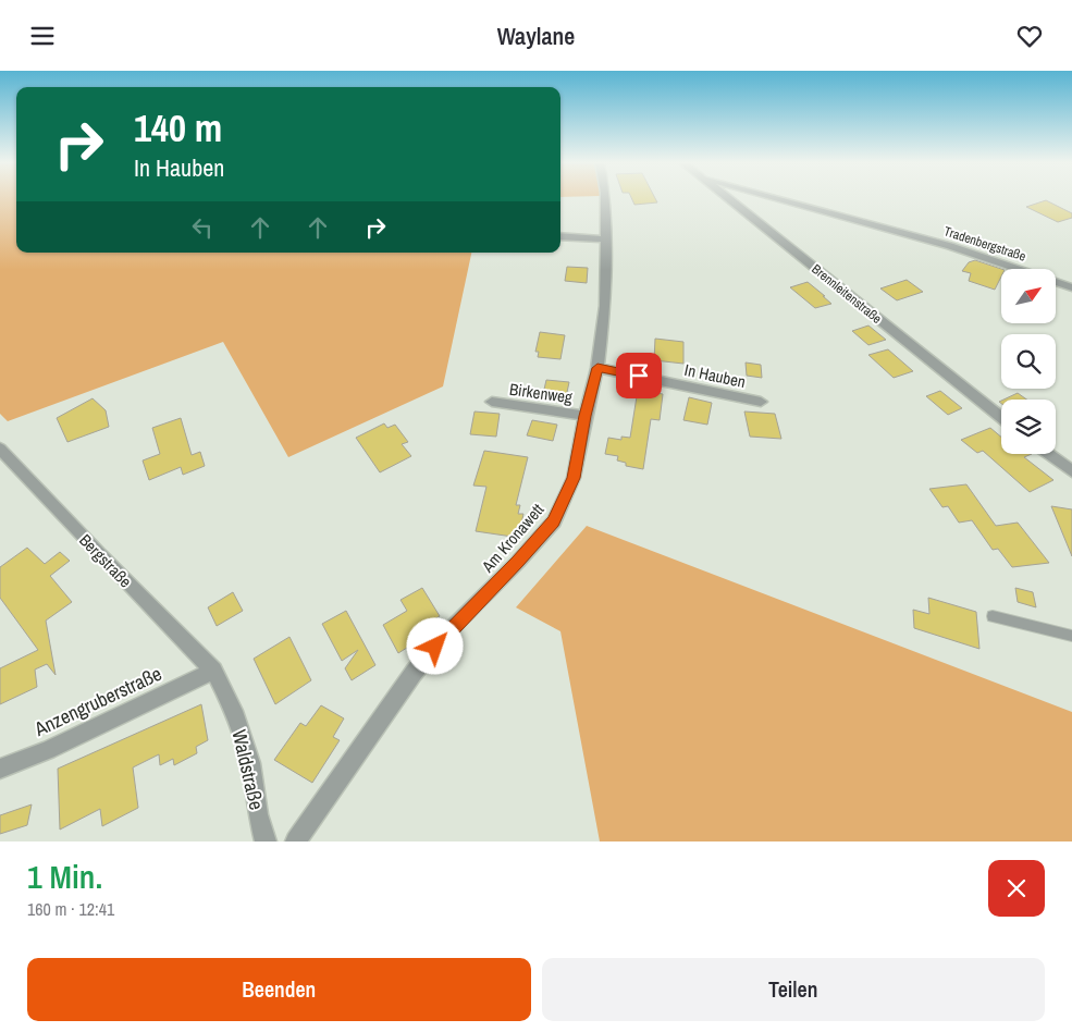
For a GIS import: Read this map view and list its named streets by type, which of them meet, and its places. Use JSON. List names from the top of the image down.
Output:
{
  "streets": {
    "street": [
      "Tradenbergstraße",
      "Brennleitenstraße",
      "In Hauben",
      "Birkenweg",
      "Am Kronawett",
      "Bergstraße",
      "Anzengruberstraße",
      "Waldstraße"
    ]
  },
  "crossings": [
    ["In Hauben", "Am Kronawett"],
    ["Birkenweg", "Am Kronawett"],
    ["Bergstraße", "Anzengruberstraße"],
    ["Bergstraße", "Waldstraße"],
    ["Anzengruberstraße", "Waldstraße"]
  ],
  "north": "top right",
  "page": {
    "header": "Waylane",
    "turn": ["140 m", "In Hauben"],
    "heading": ["1 Min.", "160 m · 12:41"],
    "buttons": ["Beenden", "Teilen"]
  }
}
